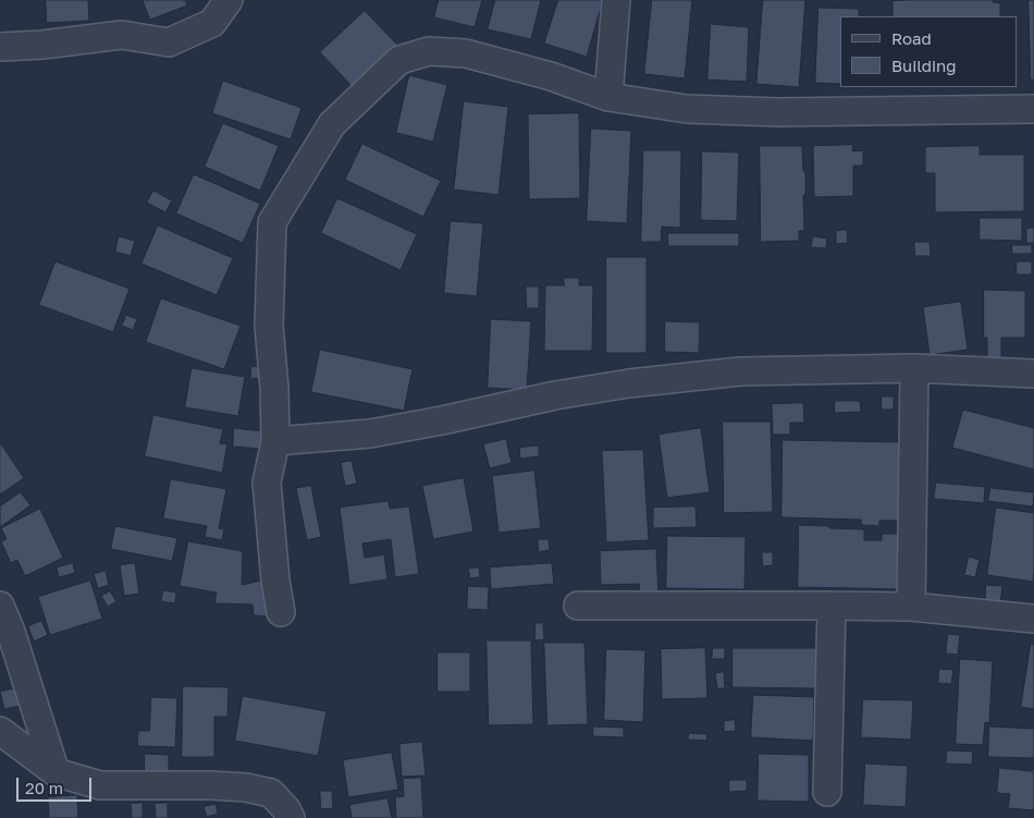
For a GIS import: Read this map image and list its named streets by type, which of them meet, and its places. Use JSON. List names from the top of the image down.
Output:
{
  "legend": ["Road", "Building"],
  "scale_bar": "20 m"
}
